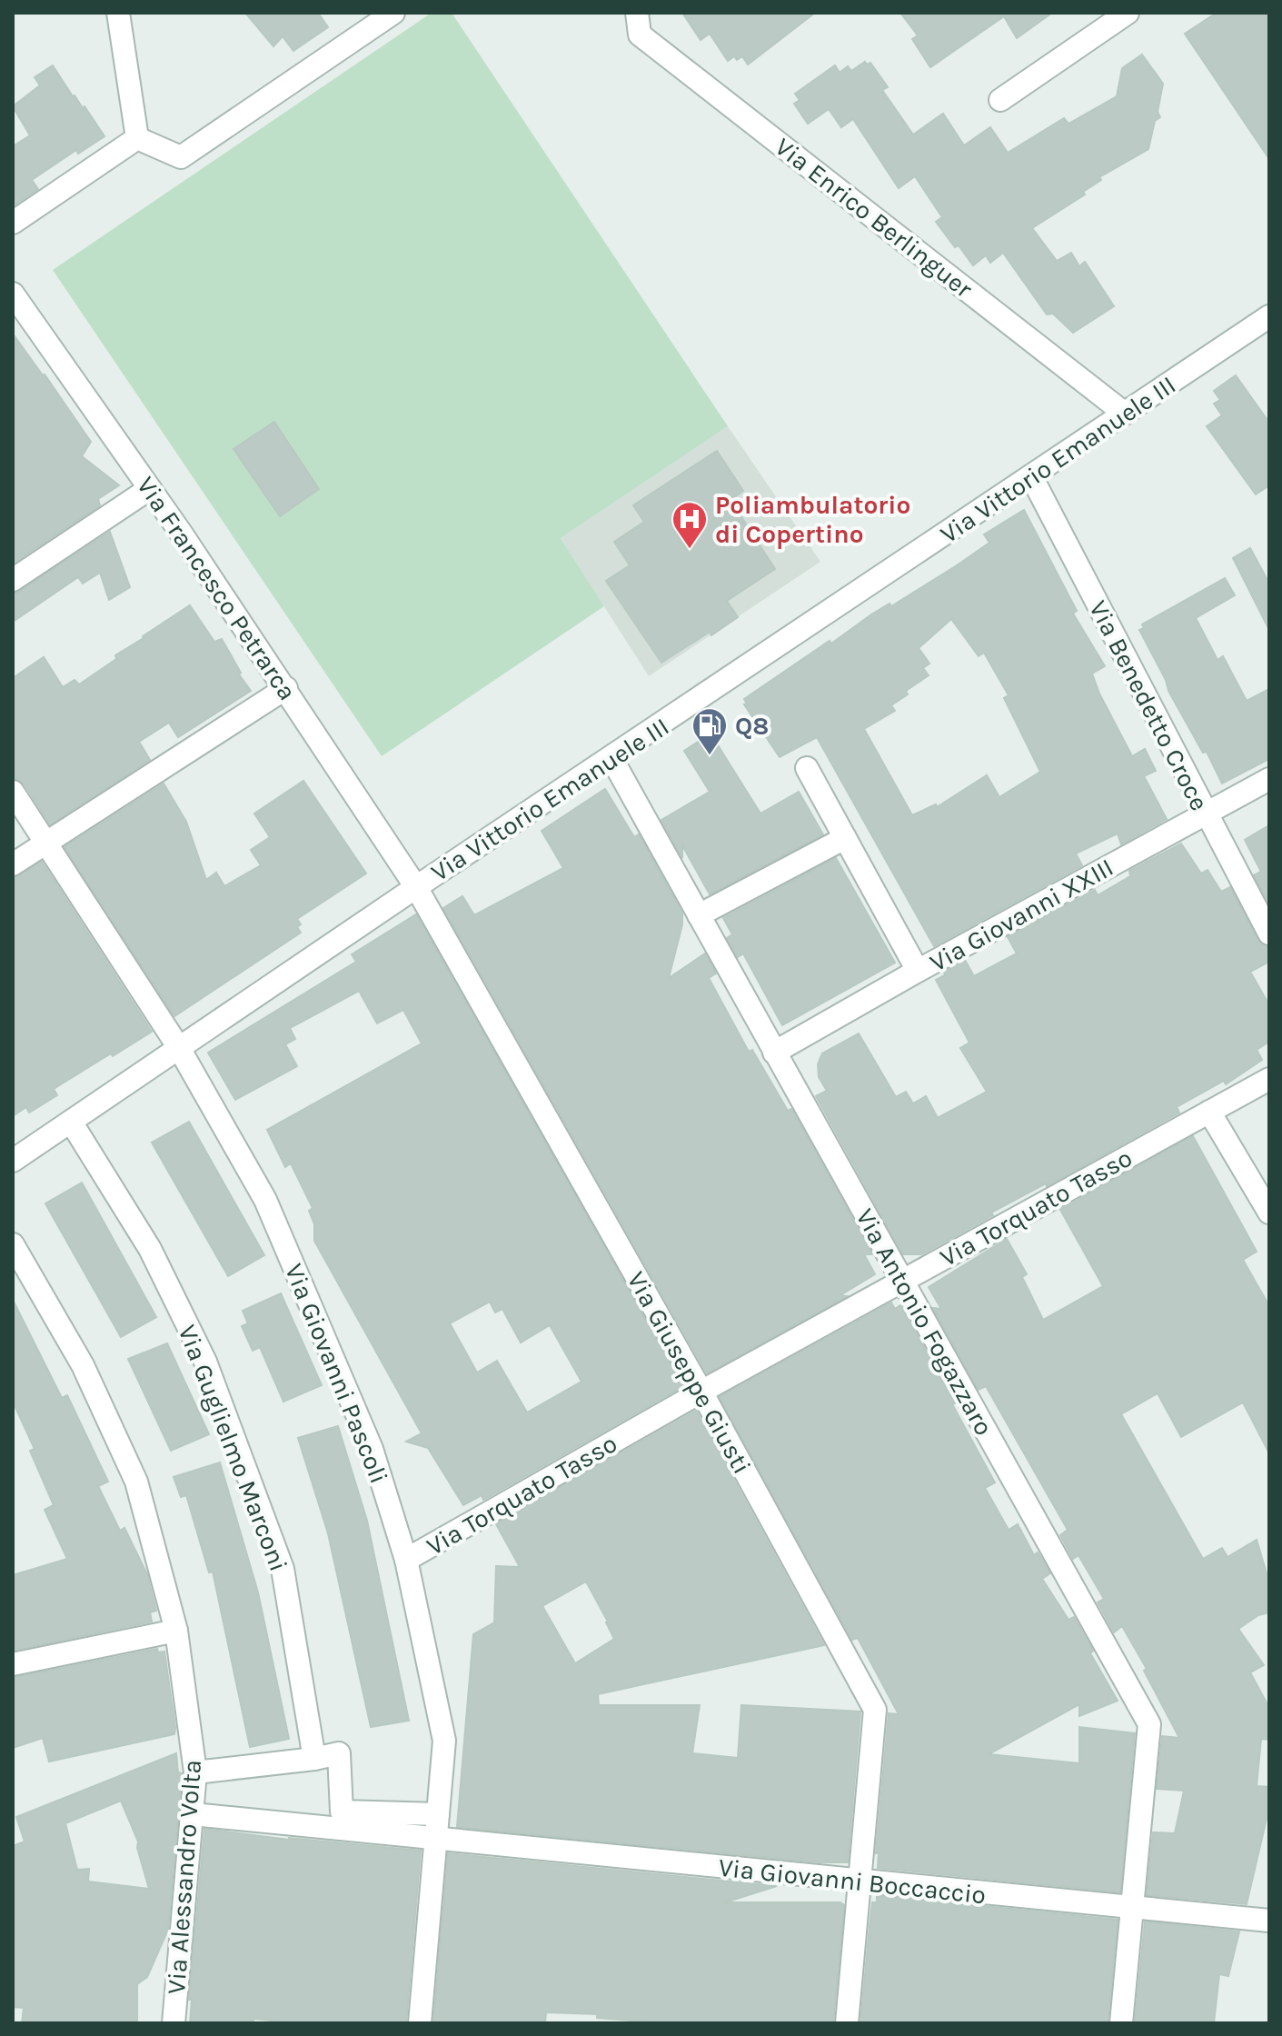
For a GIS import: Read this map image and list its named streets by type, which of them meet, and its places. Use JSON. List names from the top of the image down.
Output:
{
  "streets": {
    "street": [
      "Via Enrico Berlinguer",
      "Via Vittorio Emanuele III",
      "Via Francesco Petrarca",
      "Via Benedetto Croce",
      "Via Giovanni XXIII",
      "Via Torquato Tasso",
      "Via Antonio Fogazzaro",
      "Via Giuseppe Giusti",
      "Via Giovanni Pascoli",
      "Via Guglielmo Marconi",
      "Via Alessandro Volta",
      "Via Giovanni Boccaccio"
    ]
  },
  "crossings": [
    ["Via Enrico Berlinguer", "Via Vittorio Emanuele III"],
    ["Via Vittorio Emanuele III", "Via Francesco Petrarca"],
    ["Via Vittorio Emanuele III", "Via Benedetto Croce"],
    ["Via Vittorio Emanuele III", "Via Antonio Fogazzaro"],
    ["Via Vittorio Emanuele III", "Via Giuseppe Giusti"],
    ["Via Vittorio Emanuele III", "Via Giovanni Pascoli"],
    ["Via Vittorio Emanuele III", "Via Guglielmo Marconi"],
    ["Via Francesco Petrarca", "Via Giuseppe Giusti"],
    ["Via Benedetto Croce", "Via Giovanni XXIII"],
    ["Via Giovanni XXIII", "Via Antonio Fogazzaro"],
    ["Via Torquato Tasso", "Via Antonio Fogazzaro"],
    ["Via Torquato Tasso", "Via Giuseppe Giusti"],
    ["Via Torquato Tasso", "Via Giovanni Pascoli"],
    ["Via Antonio Fogazzaro", "Via Giovanni Boccaccio"],
    ["Via Giuseppe Giusti", "Via Giovanni Boccaccio"],
    ["Via Giovanni Pascoli", "Via Giovanni Boccaccio"],
    ["Via Alessandro Volta", "Via Giovanni Boccaccio"]
  ],
  "places": {
    "hospital": ["Poliambulatorio di Copertino"],
    "fuel station": ["Q8"]
  }
}
